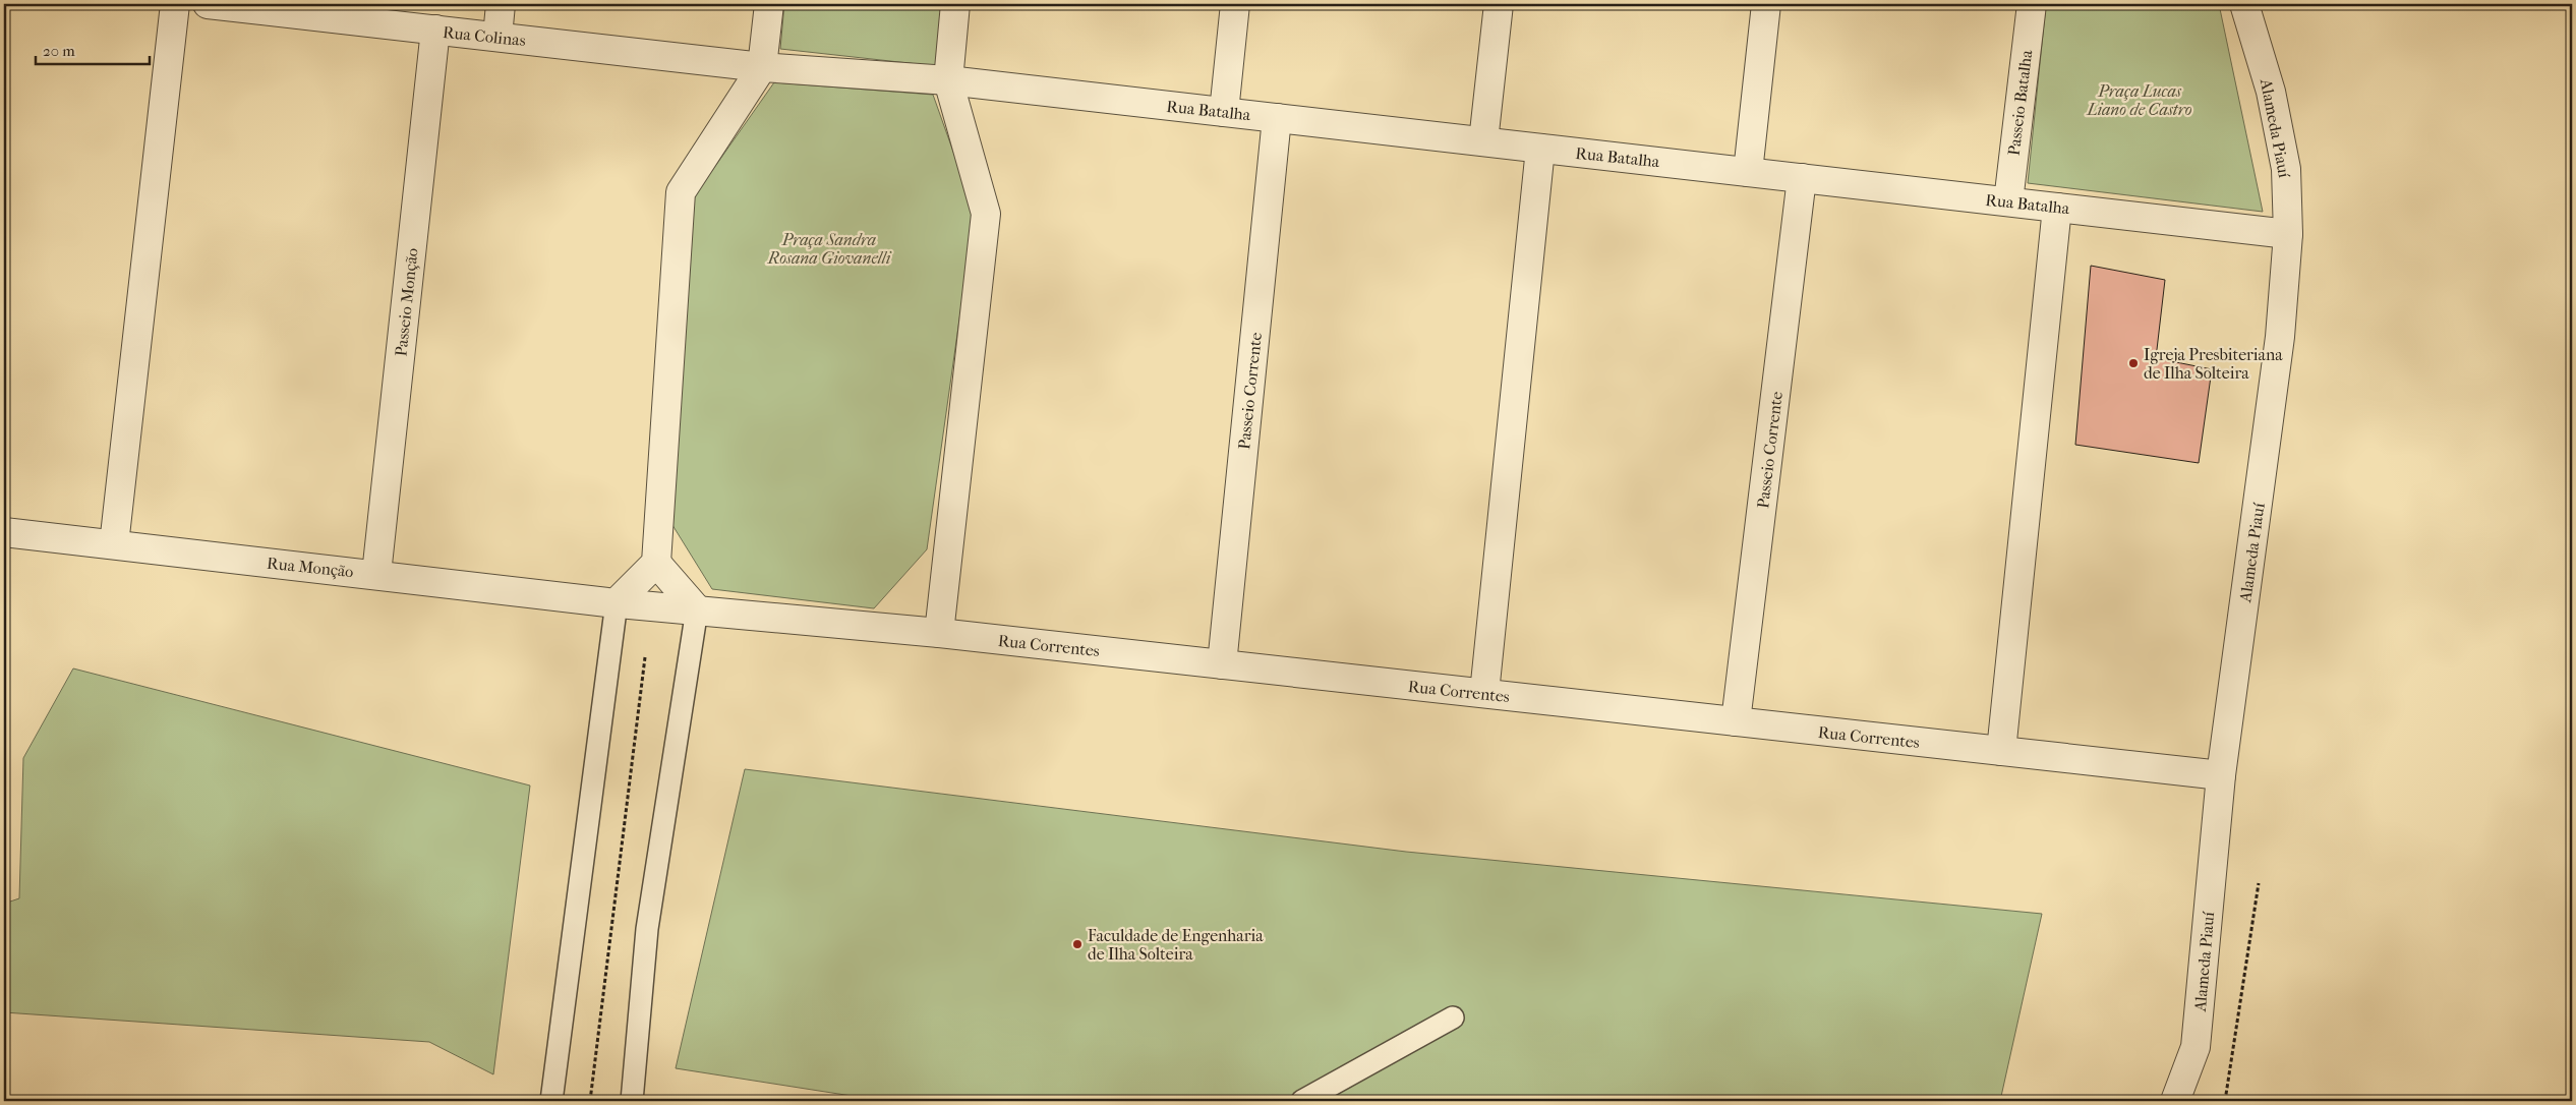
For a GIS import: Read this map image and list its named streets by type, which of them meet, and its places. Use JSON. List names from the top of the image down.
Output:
{
  "streets": {
    "street": [
      "Rua Colinas",
      "Passeio Batalha",
      "Rua Batalha",
      "Alameda Piauí",
      "Passeio Monção",
      "Passeio Corrente",
      "Rua Monção",
      "Rua Correntes"
    ]
  },
  "crossings": [
    ["Rua Colinas", "Rua Batalha"],
    ["Rua Colinas", "Passeio Monção"],
    ["Passeio Batalha", "Rua Batalha"],
    ["Rua Batalha", "Alameda Piauí"],
    ["Rua Batalha", "Passeio Corrente"],
    ["Alameda Piauí", "Rua Correntes"],
    ["Passeio Monção", "Rua Monção"],
    ["Passeio Corrente", "Rua Correntes"],
    ["Rua Monção", "Rua Correntes"]
  ],
  "parks": ["Praça Lucas Liano de Castro", "Praça Sandra Rosana Giovanelli"],
  "places": ["Igreja Presbiteriana de Ilha Solteira", "Faculdade de Engenharia de Ilha Solteira"],
  "scale_bar": "20 m"
}
